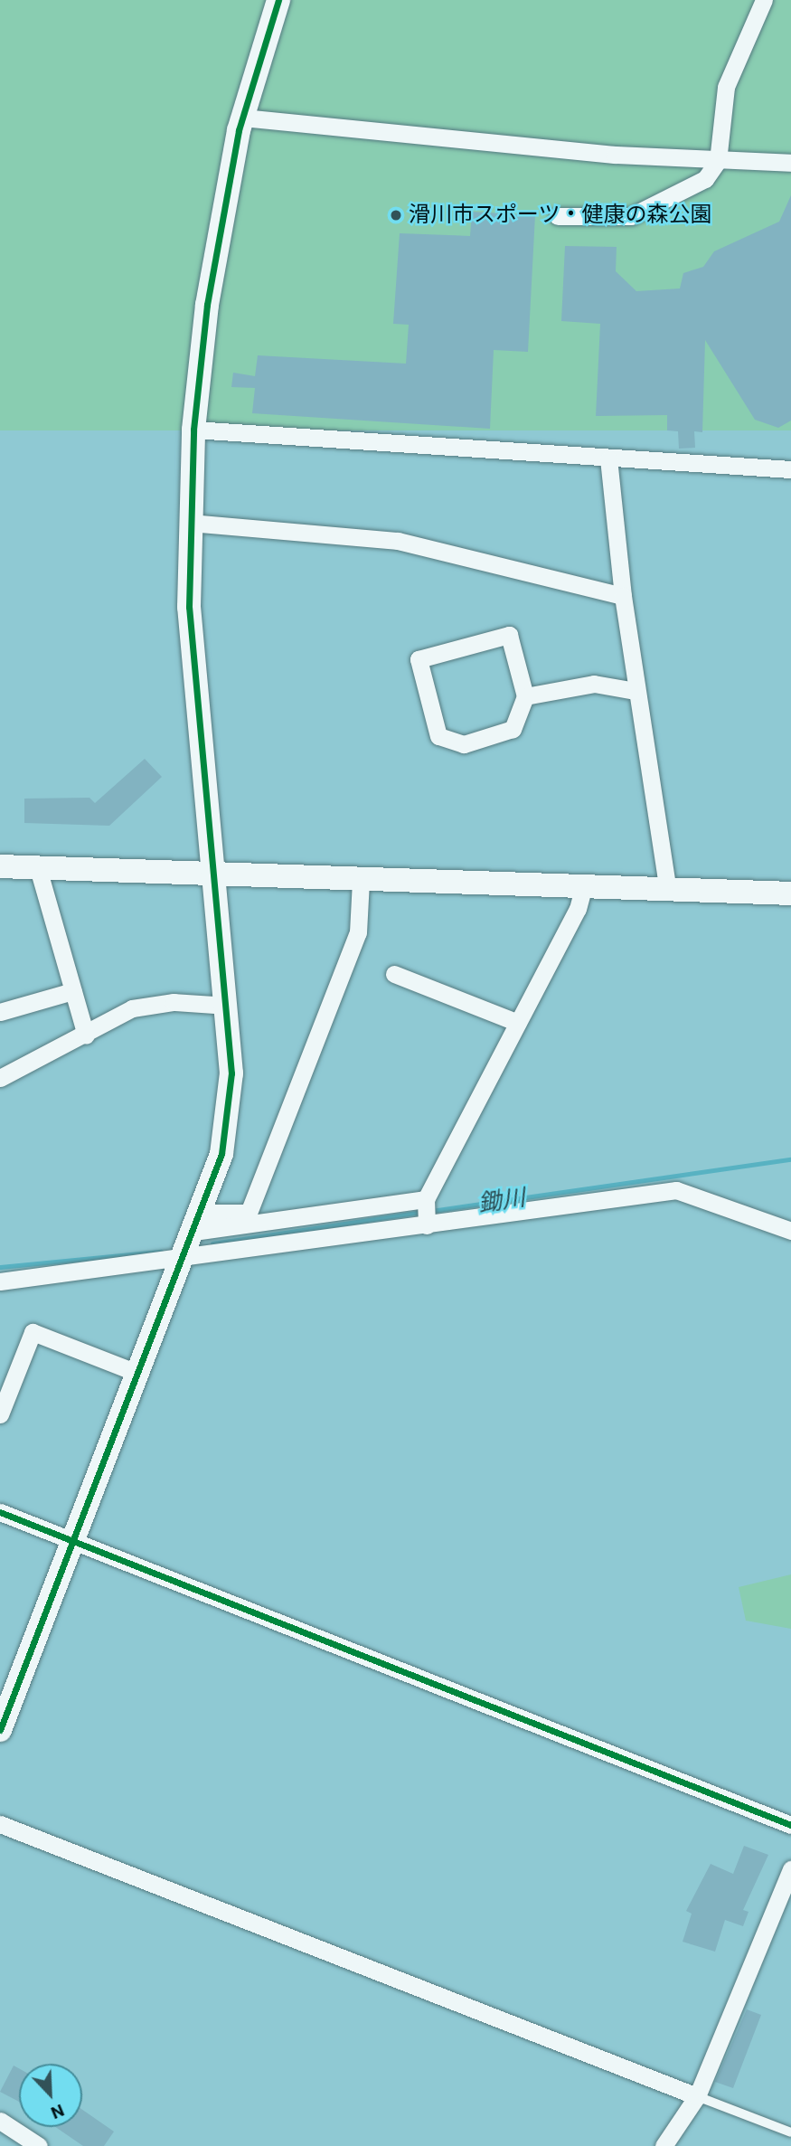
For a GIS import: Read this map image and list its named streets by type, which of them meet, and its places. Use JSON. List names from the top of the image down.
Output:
{
  "water": ["鋤川"],
  "places": ["滑川市スポーツ・健康の森公園"],
  "north": "bottom right"
}
